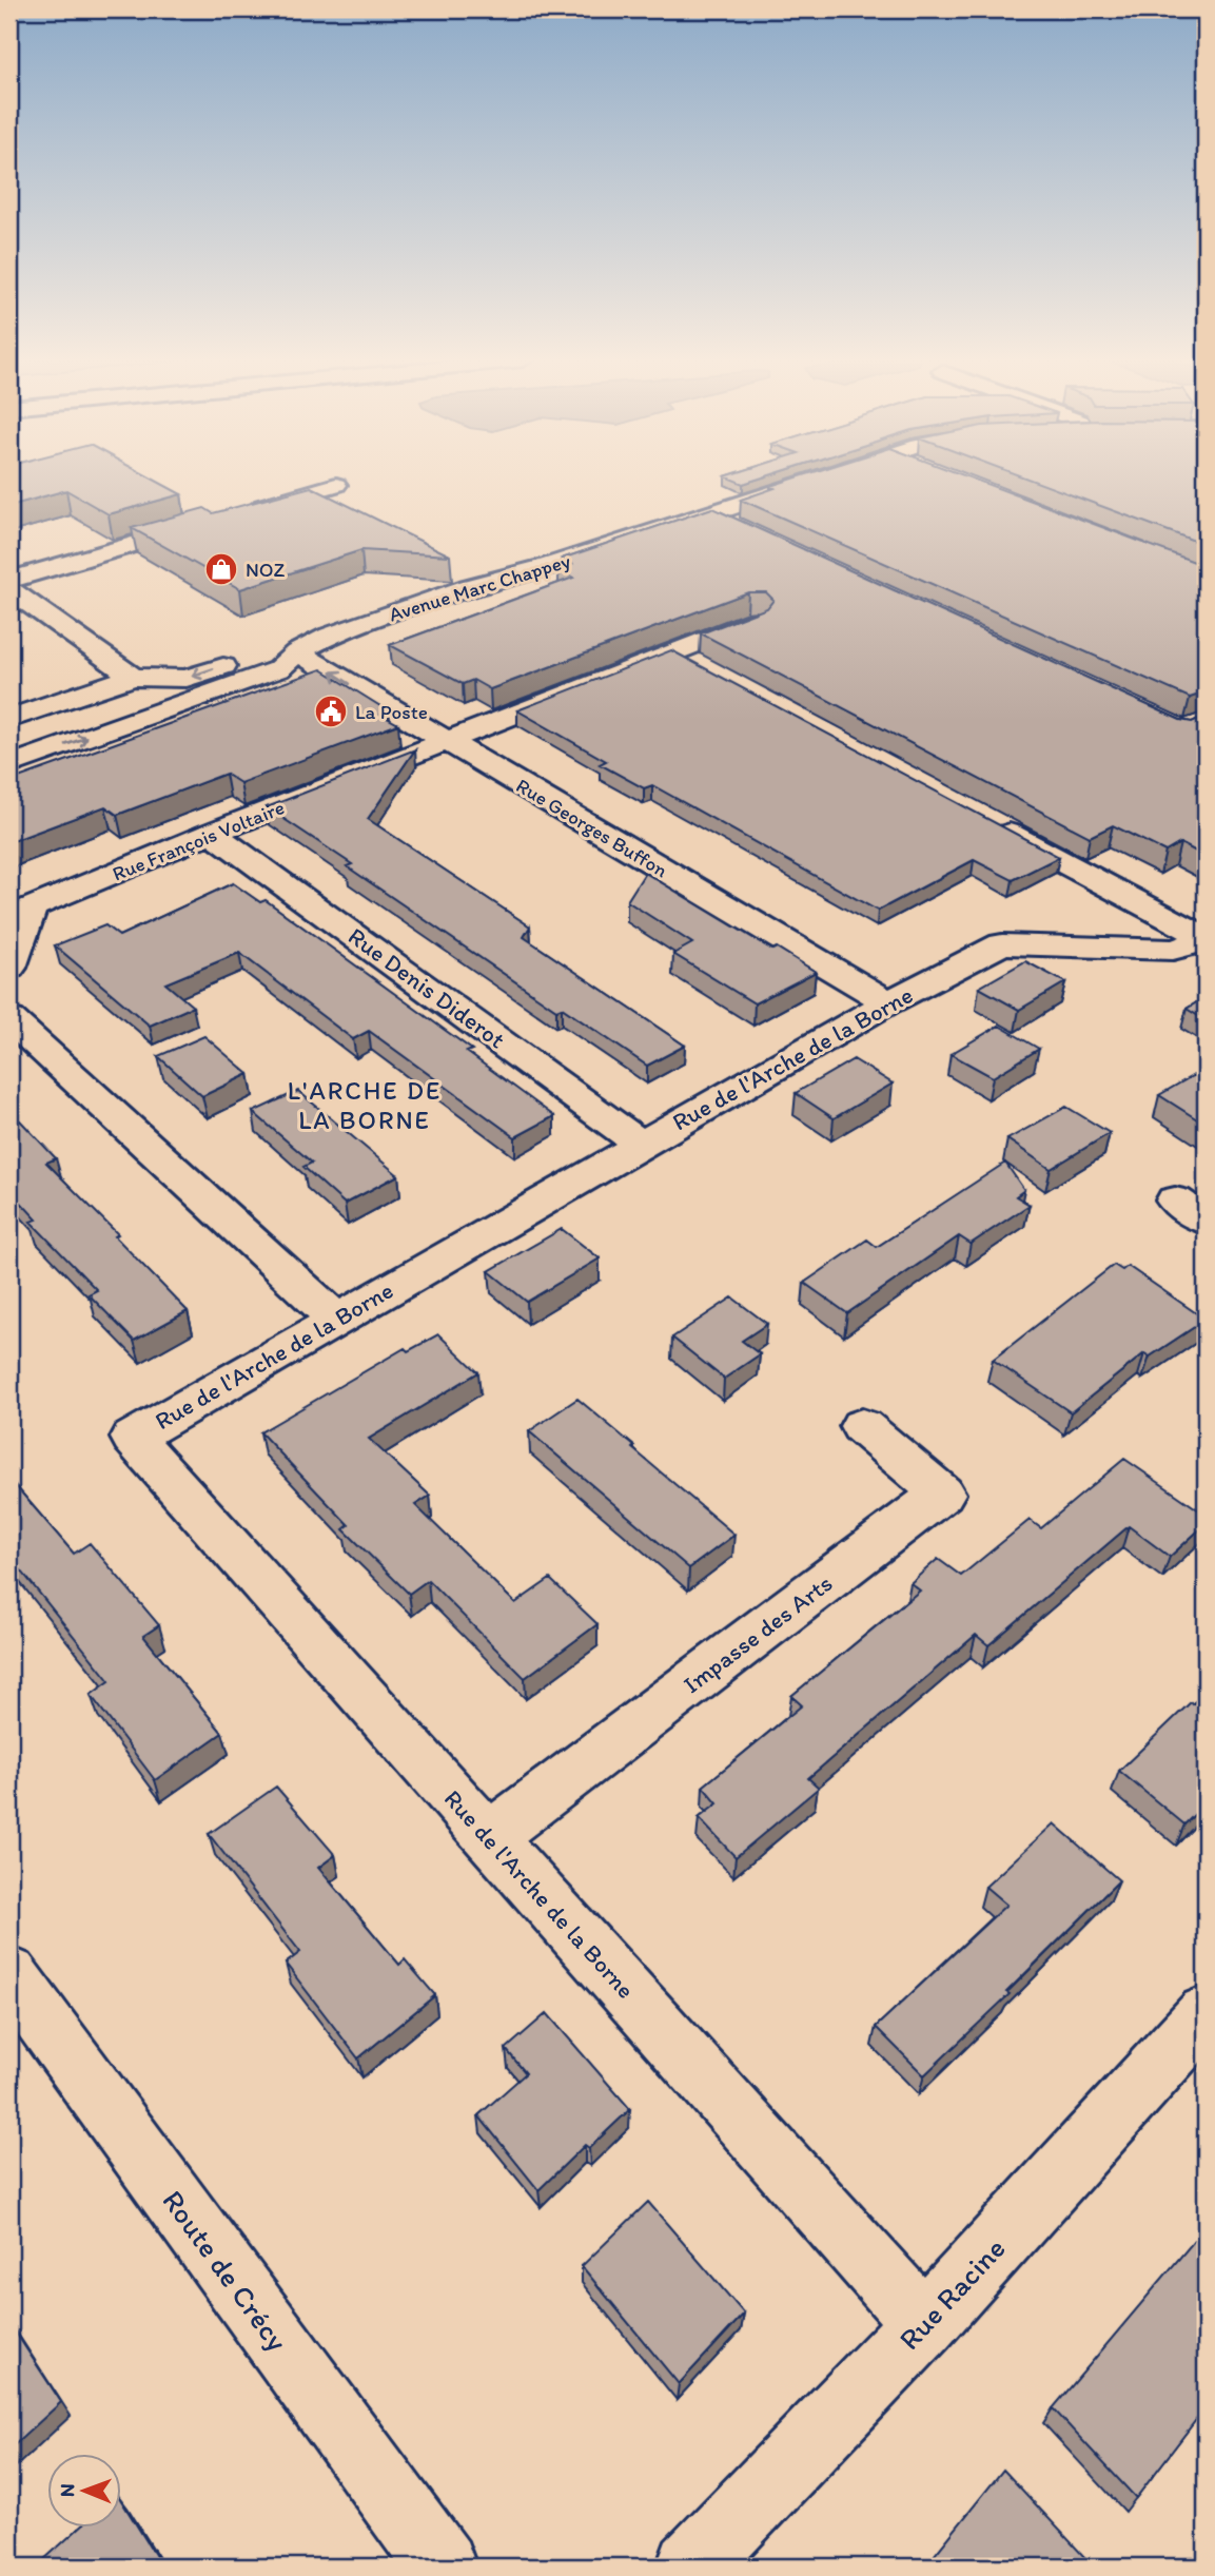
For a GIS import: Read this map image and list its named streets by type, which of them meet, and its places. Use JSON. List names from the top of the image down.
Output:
{
  "streets": {
    "street": [
      "Avenue Marc Chappey",
      "Rue Georges Buffon",
      "Rue François Voltaire",
      "Rue Denis Diderot",
      "Rue de l'Arche de la Borne",
      "Impasse des Arts",
      "Route de Crécy",
      "Rue Racine"
    ]
  },
  "crossings": [
    ["Avenue Marc Chappey", "Rue Georges Buffon"],
    ["Rue Georges Buffon", "Rue François Voltaire"],
    ["Rue Georges Buffon", "Rue de l'Arche de la Borne"],
    ["Rue François Voltaire", "Rue Denis Diderot"],
    ["Rue Denis Diderot", "Rue de l'Arche de la Borne"],
    ["Rue de l'Arche de la Borne", "Impasse des Arts"],
    ["Rue de l'Arche de la Borne", "Rue Racine"]
  ],
  "districts": ["L'ARCHE DE LA BORNE"],
  "places": {
    "shop": ["NOZ"],
    "public building": ["La Poste"]
  },
  "north": "left"
}
